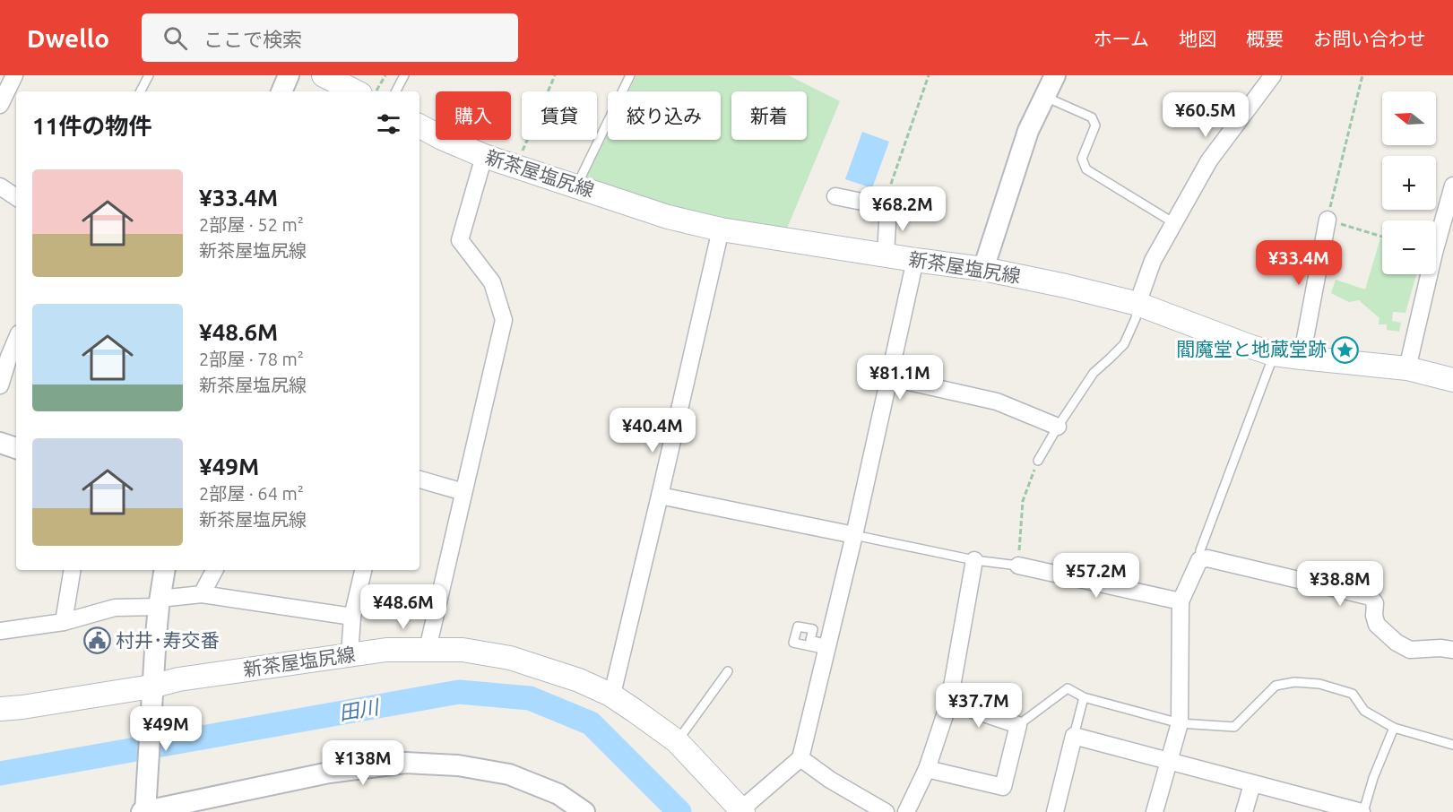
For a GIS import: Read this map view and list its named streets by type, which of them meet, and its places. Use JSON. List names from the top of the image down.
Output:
{
  "streets": {
    "main road": ["新茶屋塩尻線"]
  },
  "water": ["田川"],
  "places": {
    "place": ["閻魔堂と地蔵堂跡"],
    "public building": ["村井･寿交番"]
  },
  "north": "left",
  "page": {
    "header": "Dwello",
    "search": "ここで検索",
    "nav": [
      "ホーム",
      "地図",
      "概要",
      "お問い合わせ"
    ],
    "map_buttons": ["+", "−"],
    "chip": [
      "購入",
      "賃貸",
      "絞り込み",
      "新着"
    ],
    "heading": "11件の物件",
    "price": [
      "¥60.5M",
      "¥68.2M",
      "¥33.4M",
      "¥81.1M",
      "¥40.4M",
      "¥57.2M",
      "¥38.8M",
      "¥48.6M",
      "¥37.7M",
      "¥49M",
      "¥138M"
    ],
    "list": [
      {
        "name": "¥33.4M",
        "note": "2部屋 · 52 m² · 新茶屋塩尻線"
      },
      {
        "name": "¥48.6M",
        "note": "2部屋 · 78 m² · 新茶屋塩尻線"
      },
      {
        "name": "¥49M",
        "note": "2部屋 · 64 m² · 新茶屋塩尻線"
      }
    ]
  }
}
